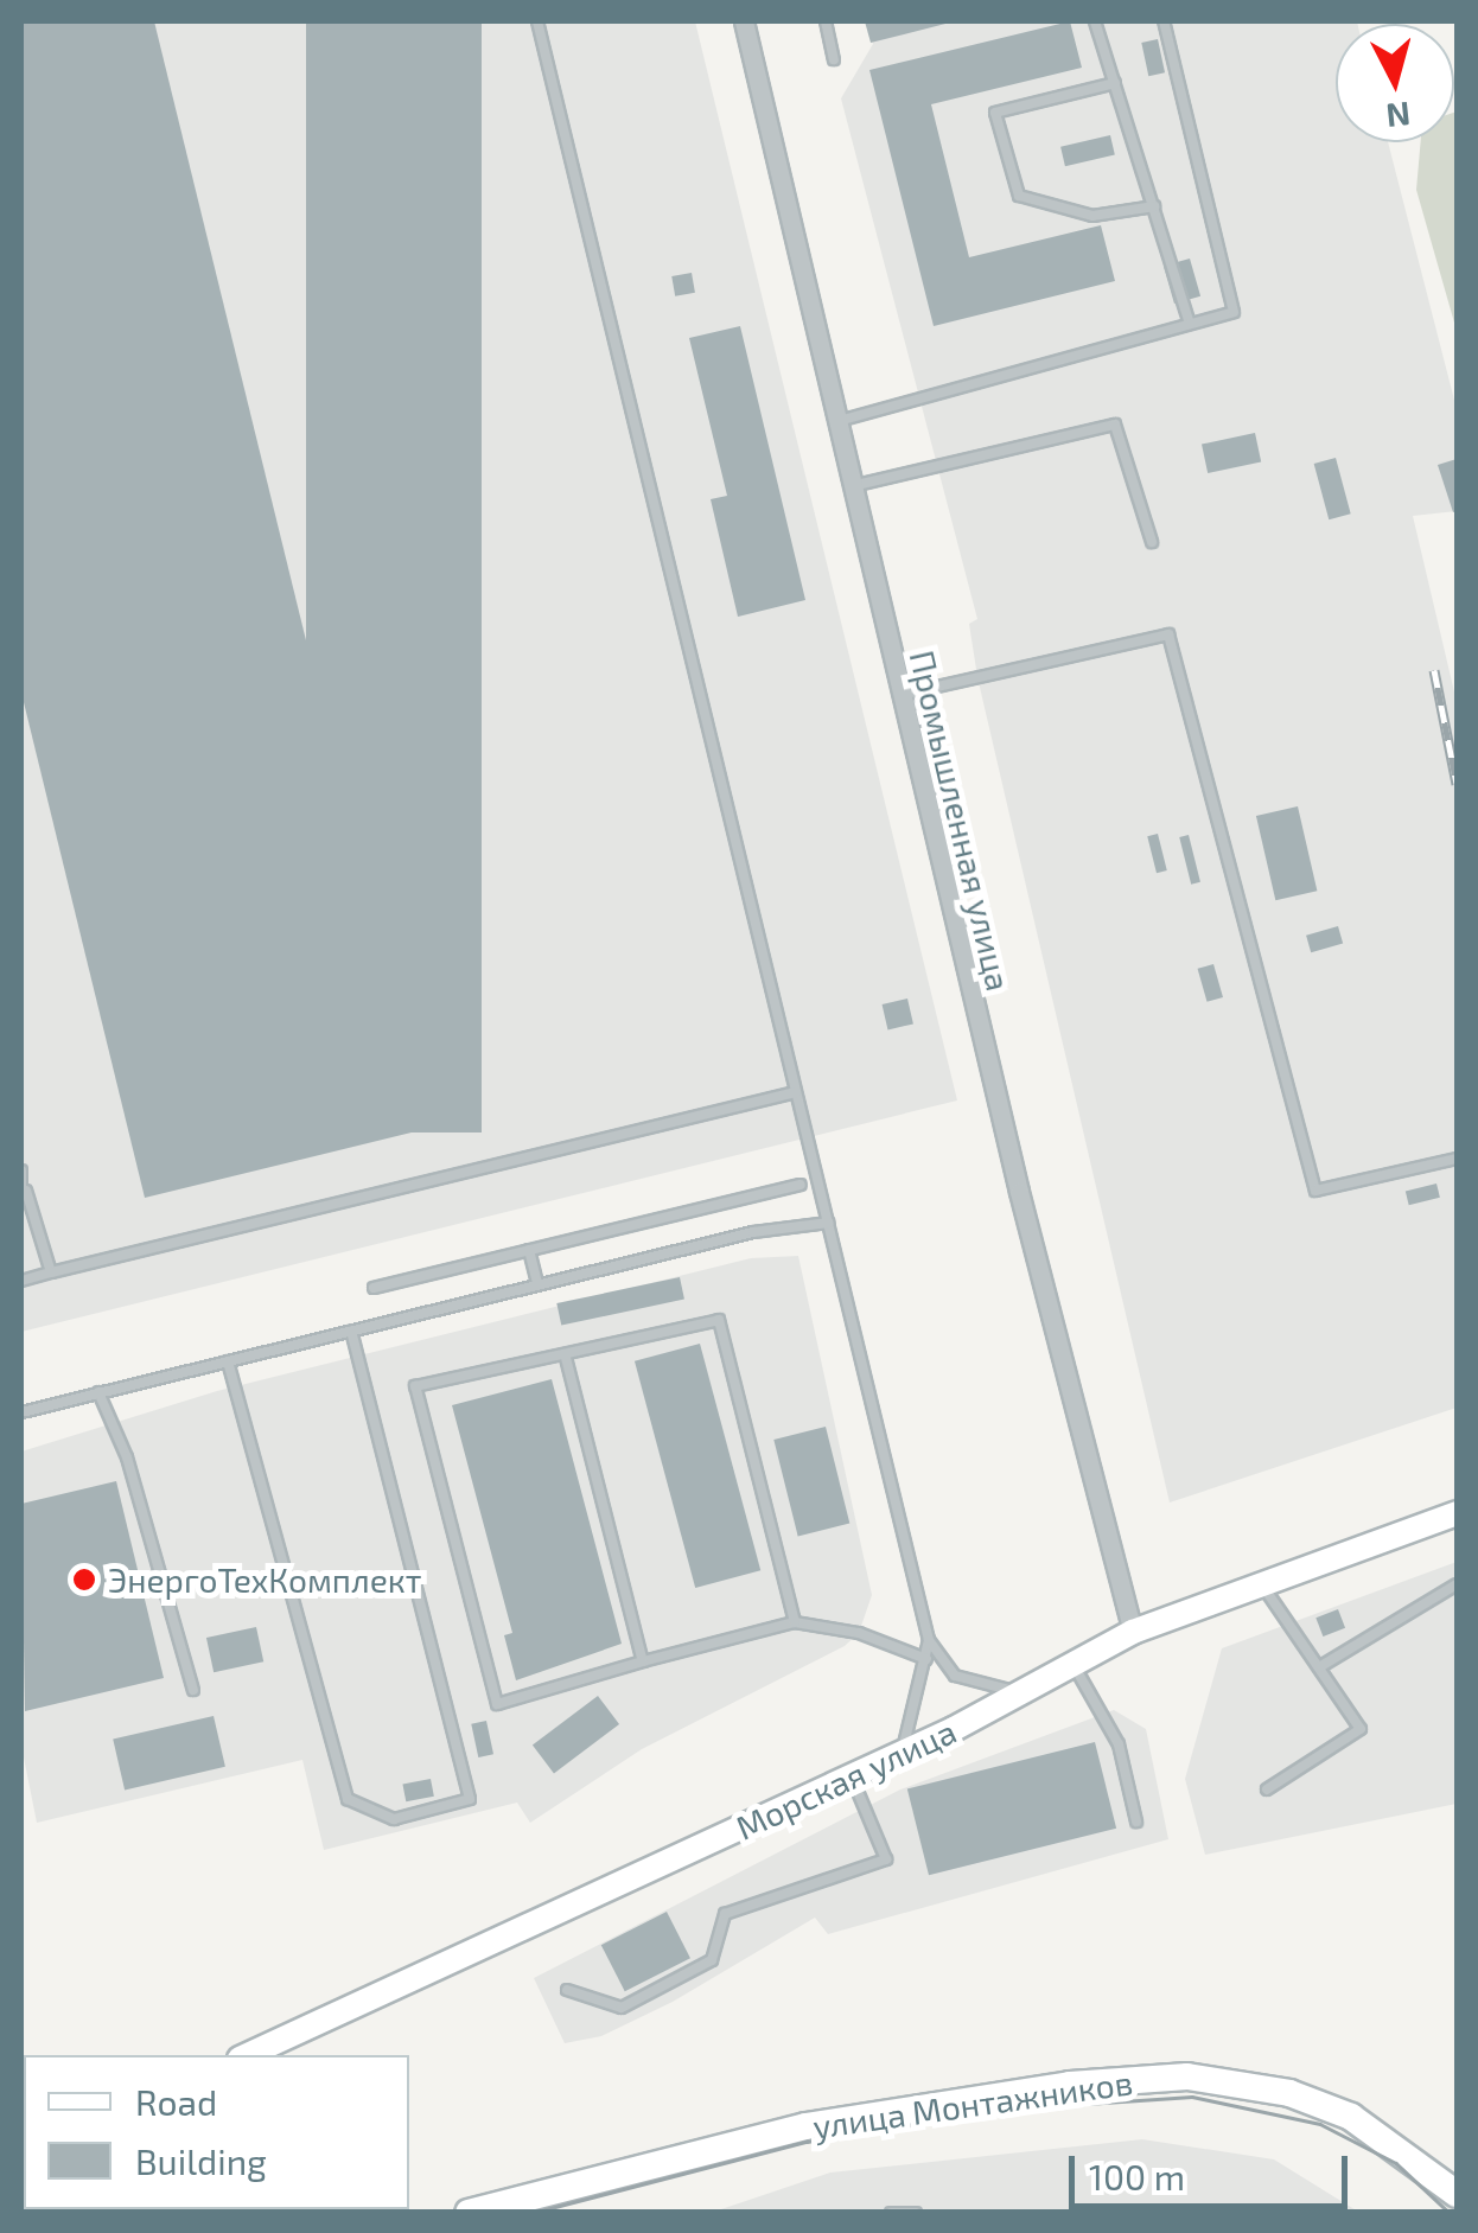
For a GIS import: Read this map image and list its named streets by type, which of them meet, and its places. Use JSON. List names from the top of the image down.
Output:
{
  "streets": {
    "main road": ["улица Монтажников"],
    "street": ["Промышленная улица", "Морская улица"]
  },
  "crossings": [
    ["Промышленная улица", "Морская улица"]
  ],
  "places": ["ЭнергоТехКомплект"],
  "legend": ["Road", "Building"],
  "scale_bar": "100 m",
  "north": "bottom"
}
